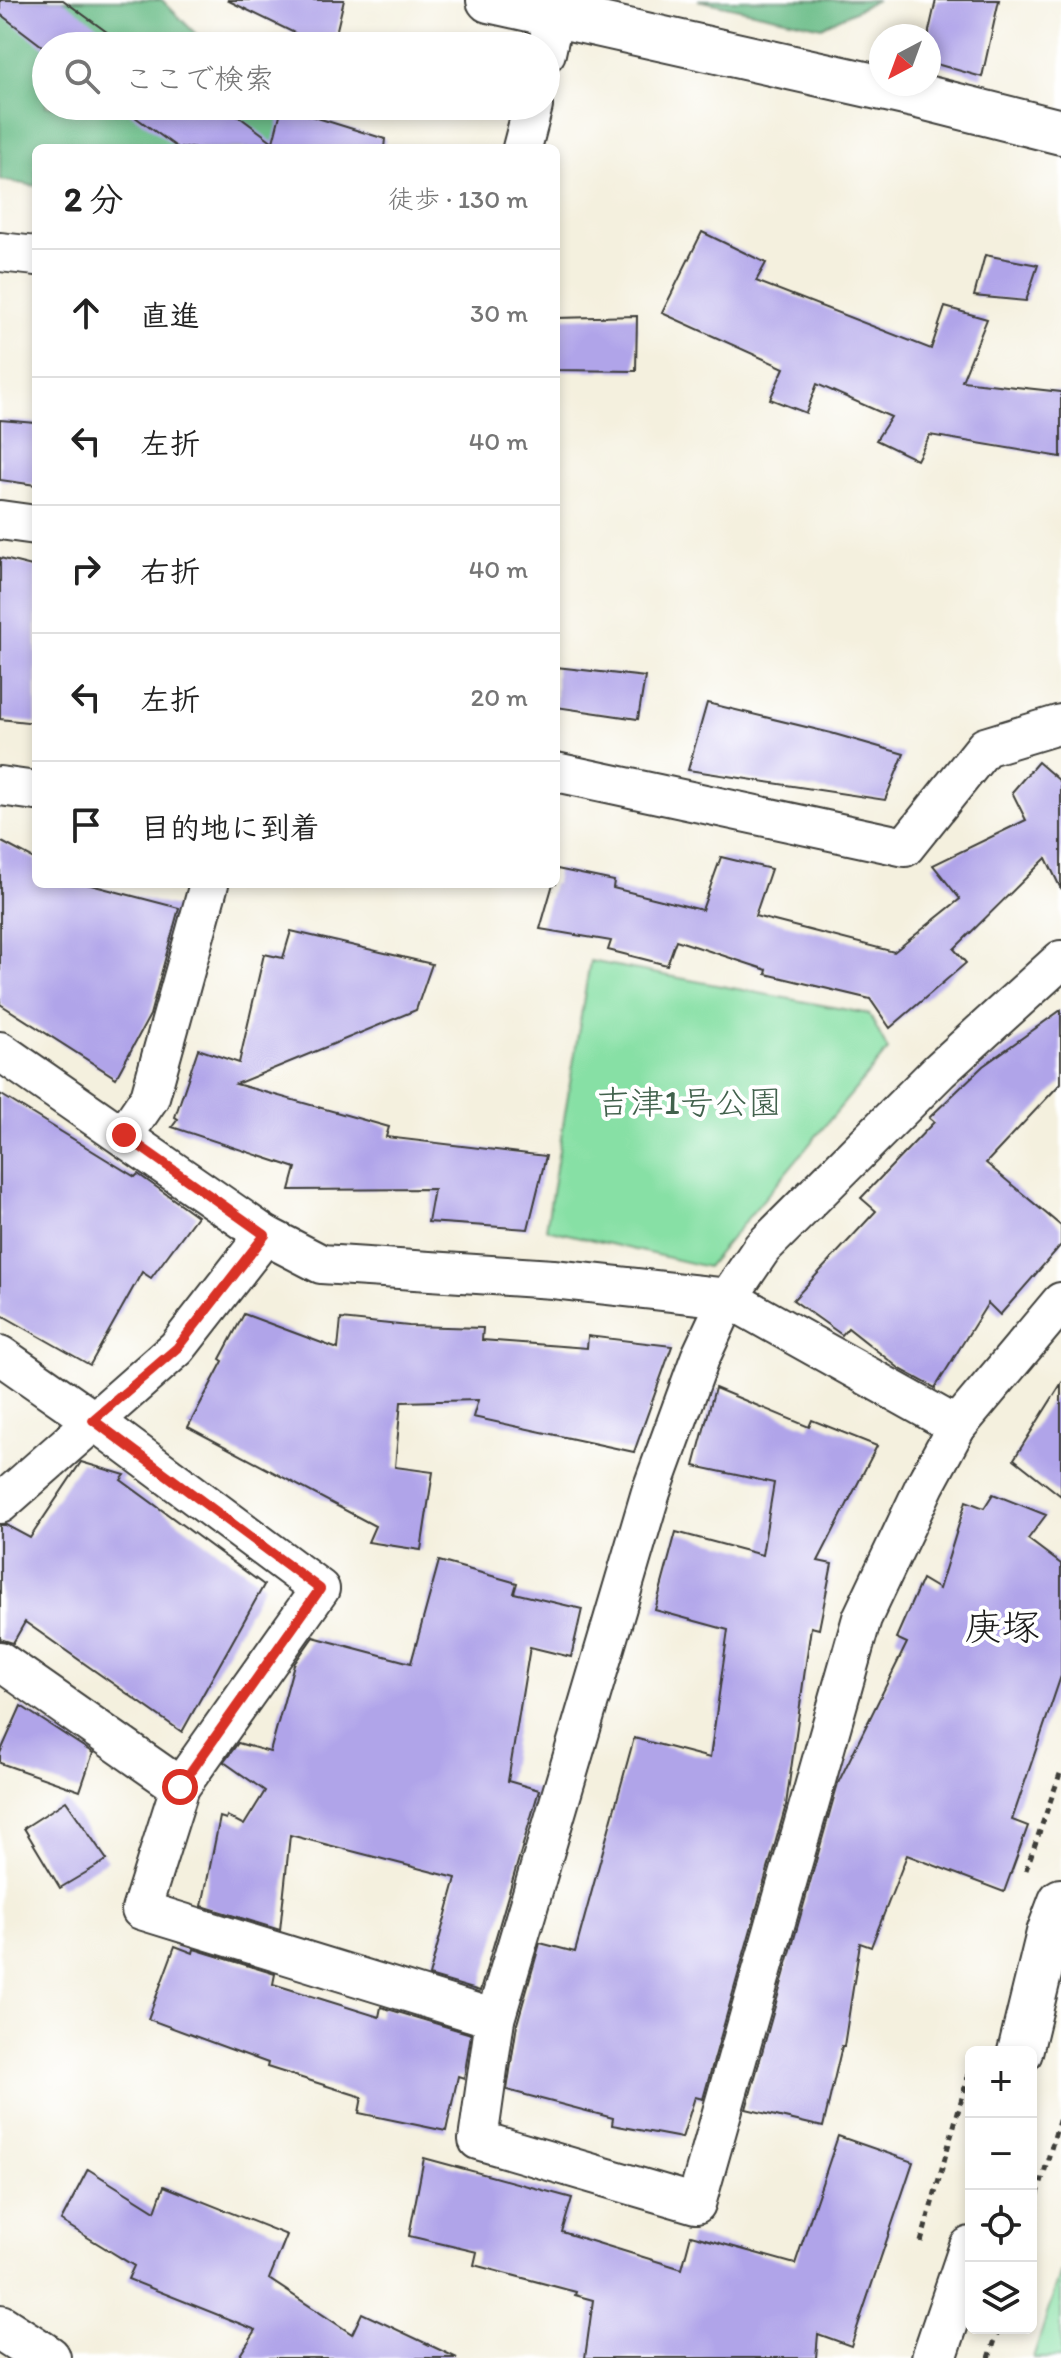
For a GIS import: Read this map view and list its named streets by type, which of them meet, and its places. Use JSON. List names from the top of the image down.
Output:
{
  "districts": ["庚塚"],
  "parks": ["吉津1号公園"],
  "north": "bottom left",
  "page": {
    "search": "ここで検索",
    "heading": ["2 分", "徒歩 · 130 m"],
    "list": [
      ["直進", "30 m"],
      ["左折", "40 m"],
      ["右折", "40 m"],
      ["左折", "20 m"],
      "目的地に到着"
    ],
    "map_buttons": ["+", "−"]
  }
}
